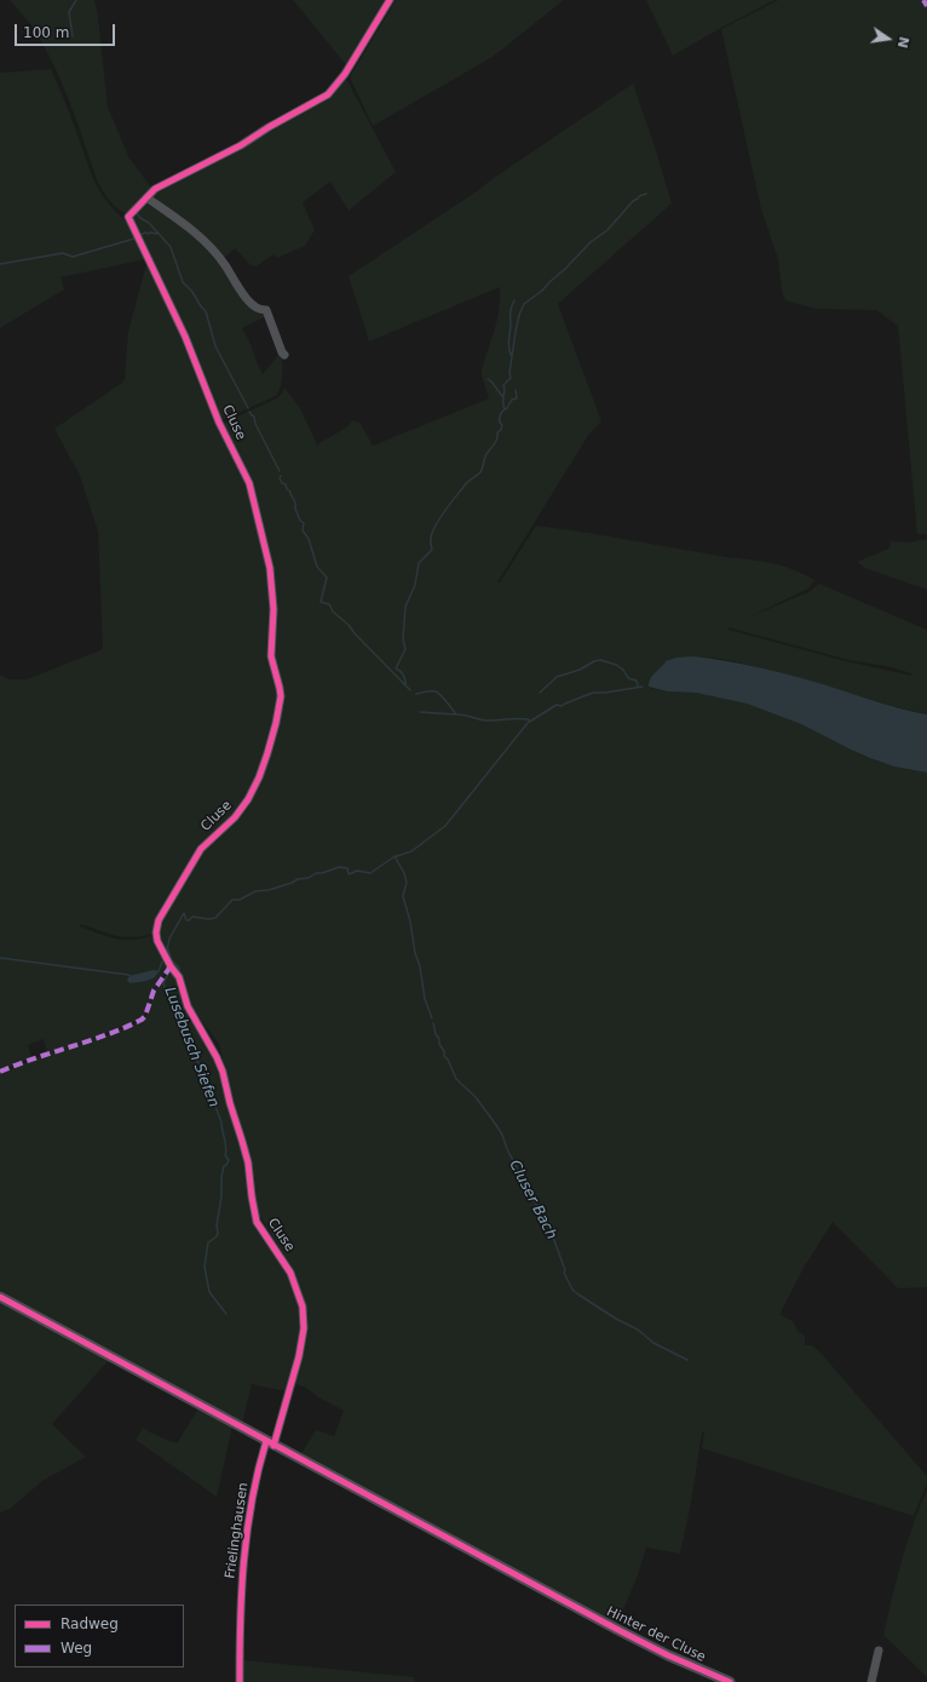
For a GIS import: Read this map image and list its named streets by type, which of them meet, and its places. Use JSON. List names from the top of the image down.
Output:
{
  "streets": {
    "main road": ["Hinter der Cluse"],
    "street": ["Cluse", "Frielinghausen"]
  },
  "crossings": [
    ["Cluse", "Frielinghausen"],
    ["Cluse", "Hinter der Cluse"],
    ["Frielinghausen", "Hinter der Cluse"]
  ],
  "water": ["Lusebusch Siefen", "Cluser Bach"],
  "legend": ["Radweg", "Weg"],
  "scale_bar": "100 m",
  "north": "right"
}
